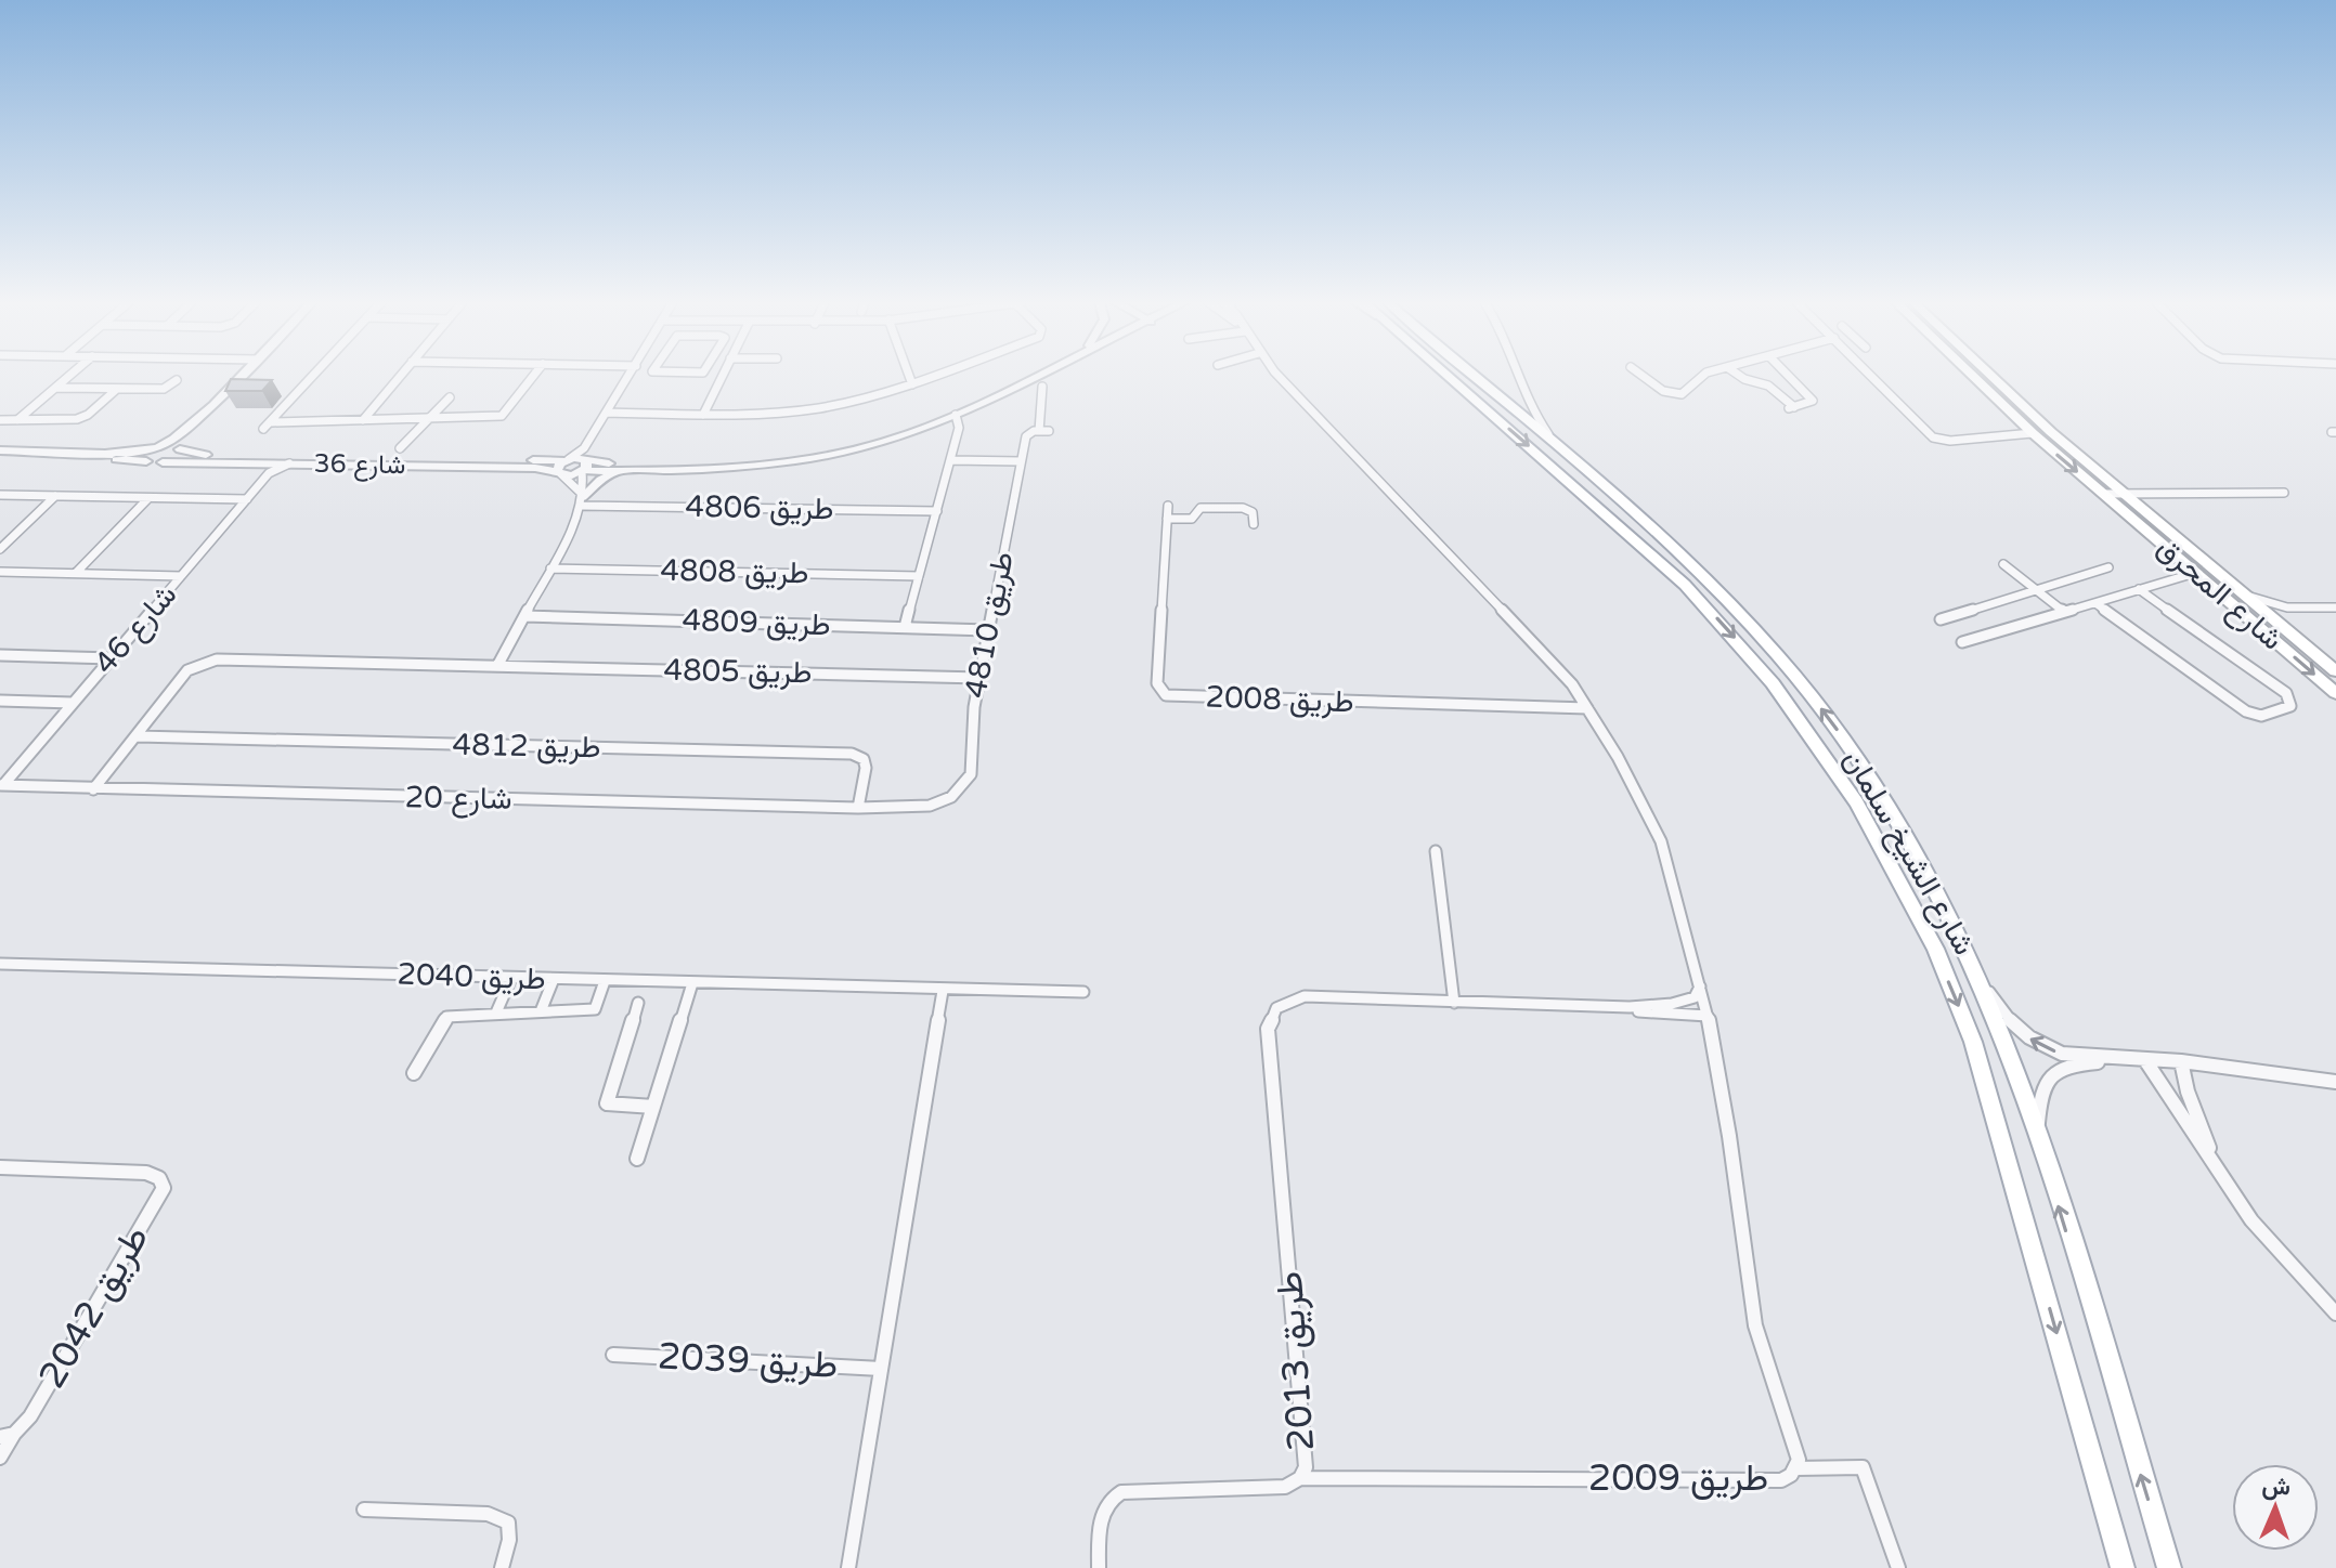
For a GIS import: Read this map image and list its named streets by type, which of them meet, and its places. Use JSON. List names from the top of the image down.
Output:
{
  "streets": {
    "main road": ["شارع المحرق", "شارع الشيخ سلمان"],
    "street": [
      "شارع 36",
      "طريق 4806",
      "طريق 4808",
      "طريق 4809",
      "طريق 4810",
      "شارع 46",
      "طريق 4805",
      "طريق 2008",
      "طريق 4812",
      "شارع 20",
      "طريق 2040",
      "طريق 2042",
      "طريق 2039",
      "طريق 2013",
      "طريق 2009"
    ]
  },
  "crossings": [
    ["شارع 36", "شارع 46"],
    ["طريق 4809", "طريق 4810"],
    ["طريق 4810", "طريق 4805"],
    ["طريق 4810", "شارع 20"],
    ["شارع 46", "شارع 20"],
    ["طريق 4805", "طريق 4812"],
    ["طريق 4812", "شارع 20"],
    ["طريق 2013", "طريق 2009"]
  ],
  "north": "top"
}
